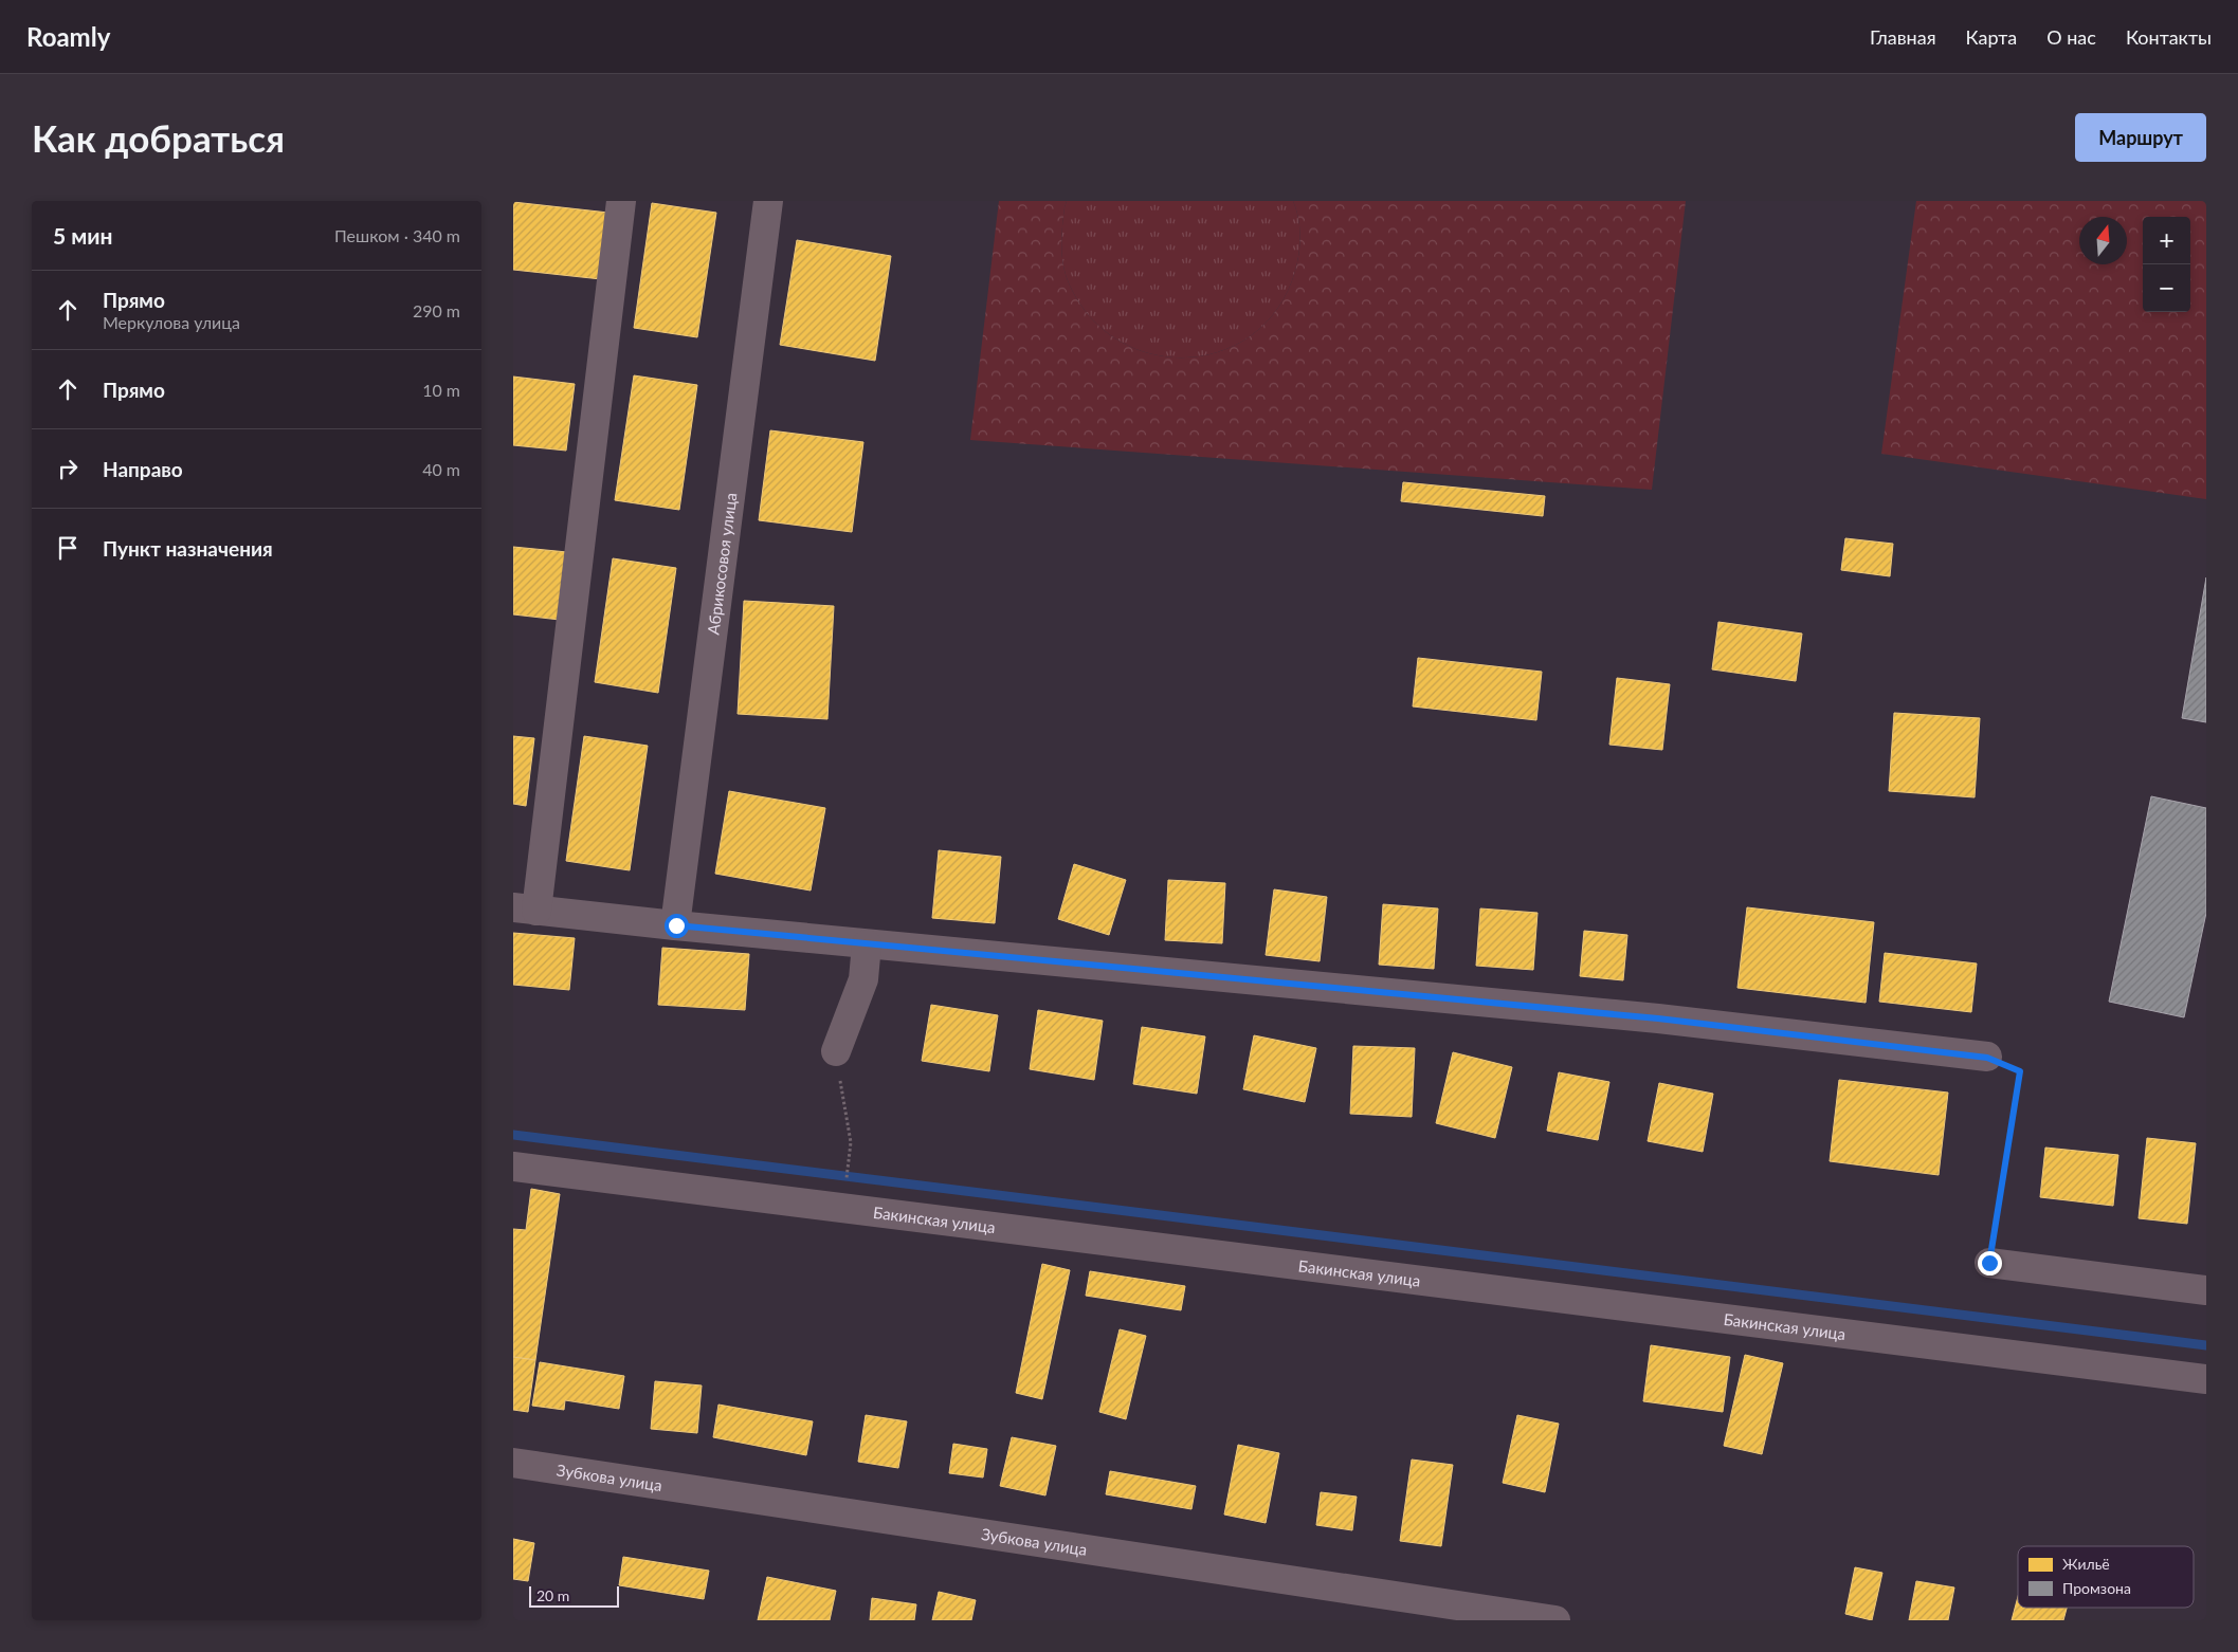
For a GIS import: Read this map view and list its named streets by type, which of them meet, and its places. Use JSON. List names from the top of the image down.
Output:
{
  "streets": {
    "street": ["Абрикосовоя улица", "Бакинская улица", "Зубкова улица"]
  },
  "legend": ["Жильё", "Промзона"],
  "scale_bar": "20 m",
  "north": "top",
  "page": {
    "header": "Roamly",
    "nav": [
      "Главная",
      "Карта",
      "О нас",
      "Контакты"
    ],
    "buttons": "Маршрут",
    "title": "Как добраться",
    "heading": ["5 мин", "Пешком · 340 m"],
    "map_buttons": ["+", "−"],
    "list": [
      ["Прямо", "Меркулова улица", "290 m"],
      ["Прямо", "10 m"],
      ["Направо", "40 m"],
      "Пункт назначения"
    ],
    "scale": "20 m"
  }
}
